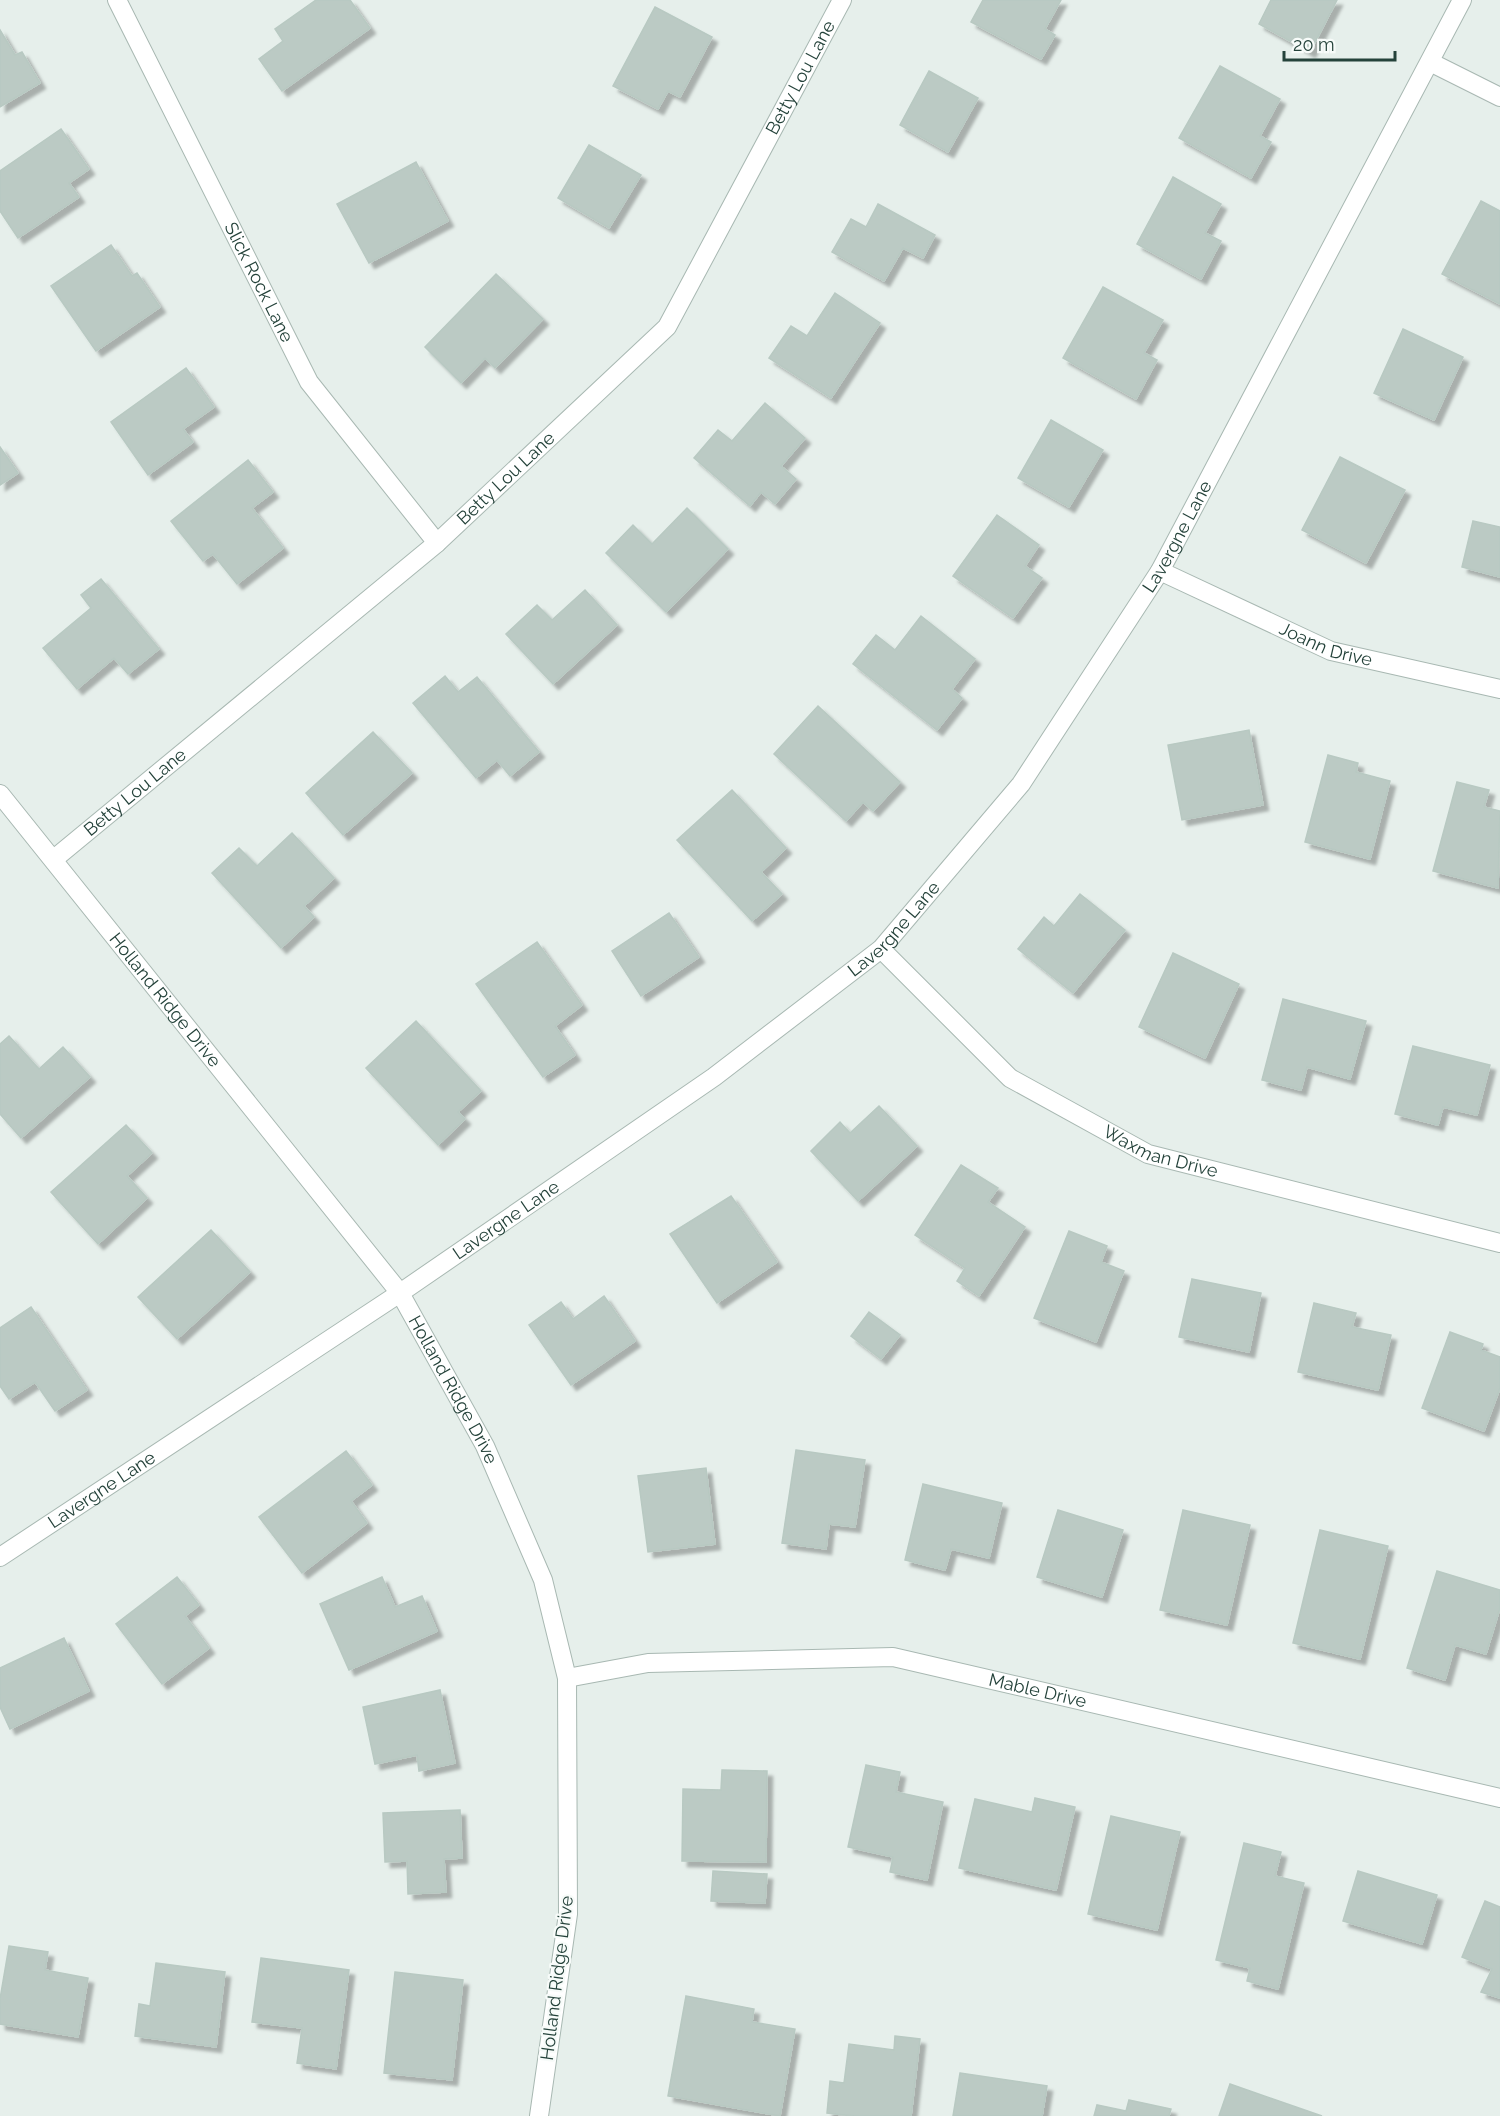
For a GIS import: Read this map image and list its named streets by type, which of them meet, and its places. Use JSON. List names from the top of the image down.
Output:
{
  "streets": {
    "street": [
      "Betty Lou Lane",
      "Slick Rock Lane",
      "Lavergne Lane",
      "Joann Drive",
      "Holland Ridge Drive",
      "Waxman Drive",
      "Mable Drive"
    ]
  },
  "crossings": [
    ["Betty Lou Lane", "Slick Rock Lane"],
    ["Betty Lou Lane", "Holland Ridge Drive"],
    ["Lavergne Lane", "Joann Drive"],
    ["Lavergne Lane", "Holland Ridge Drive"],
    ["Lavergne Lane", "Waxman Drive"],
    ["Holland Ridge Drive", "Mable Drive"]
  ],
  "scale_bar": "20 m"
}
